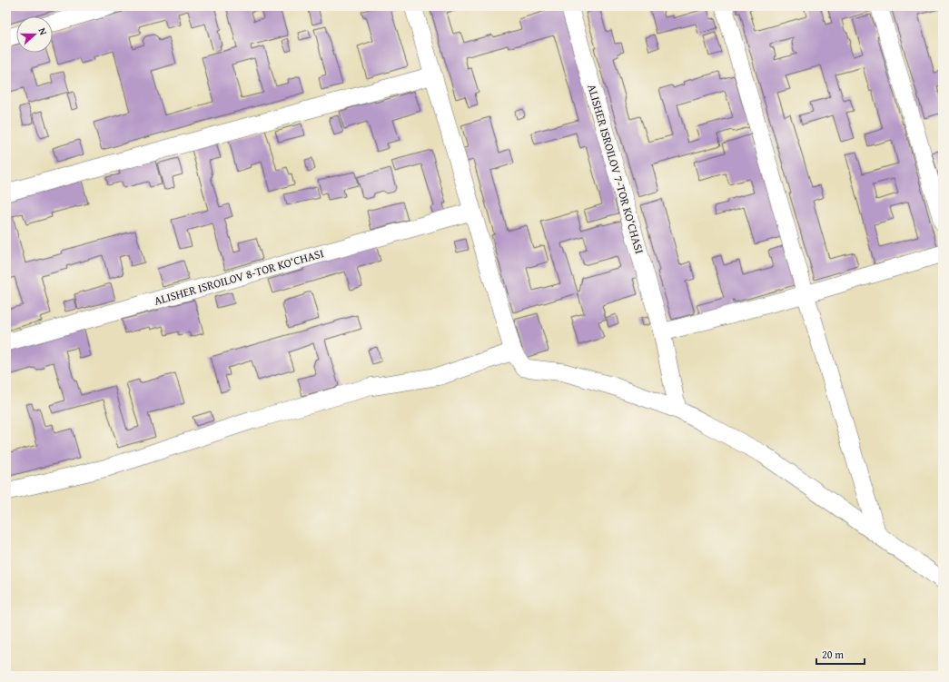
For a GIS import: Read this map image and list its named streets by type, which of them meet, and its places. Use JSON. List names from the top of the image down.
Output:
{
  "streets": {
    "street": ["ALISHER ISROILOV 7-TOR KO‘CHASI", "ALISHER ISROILOV 8-TOR KO‘CHASI"]
  },
  "scale_bar": "20 m",
  "north": "right"
}
